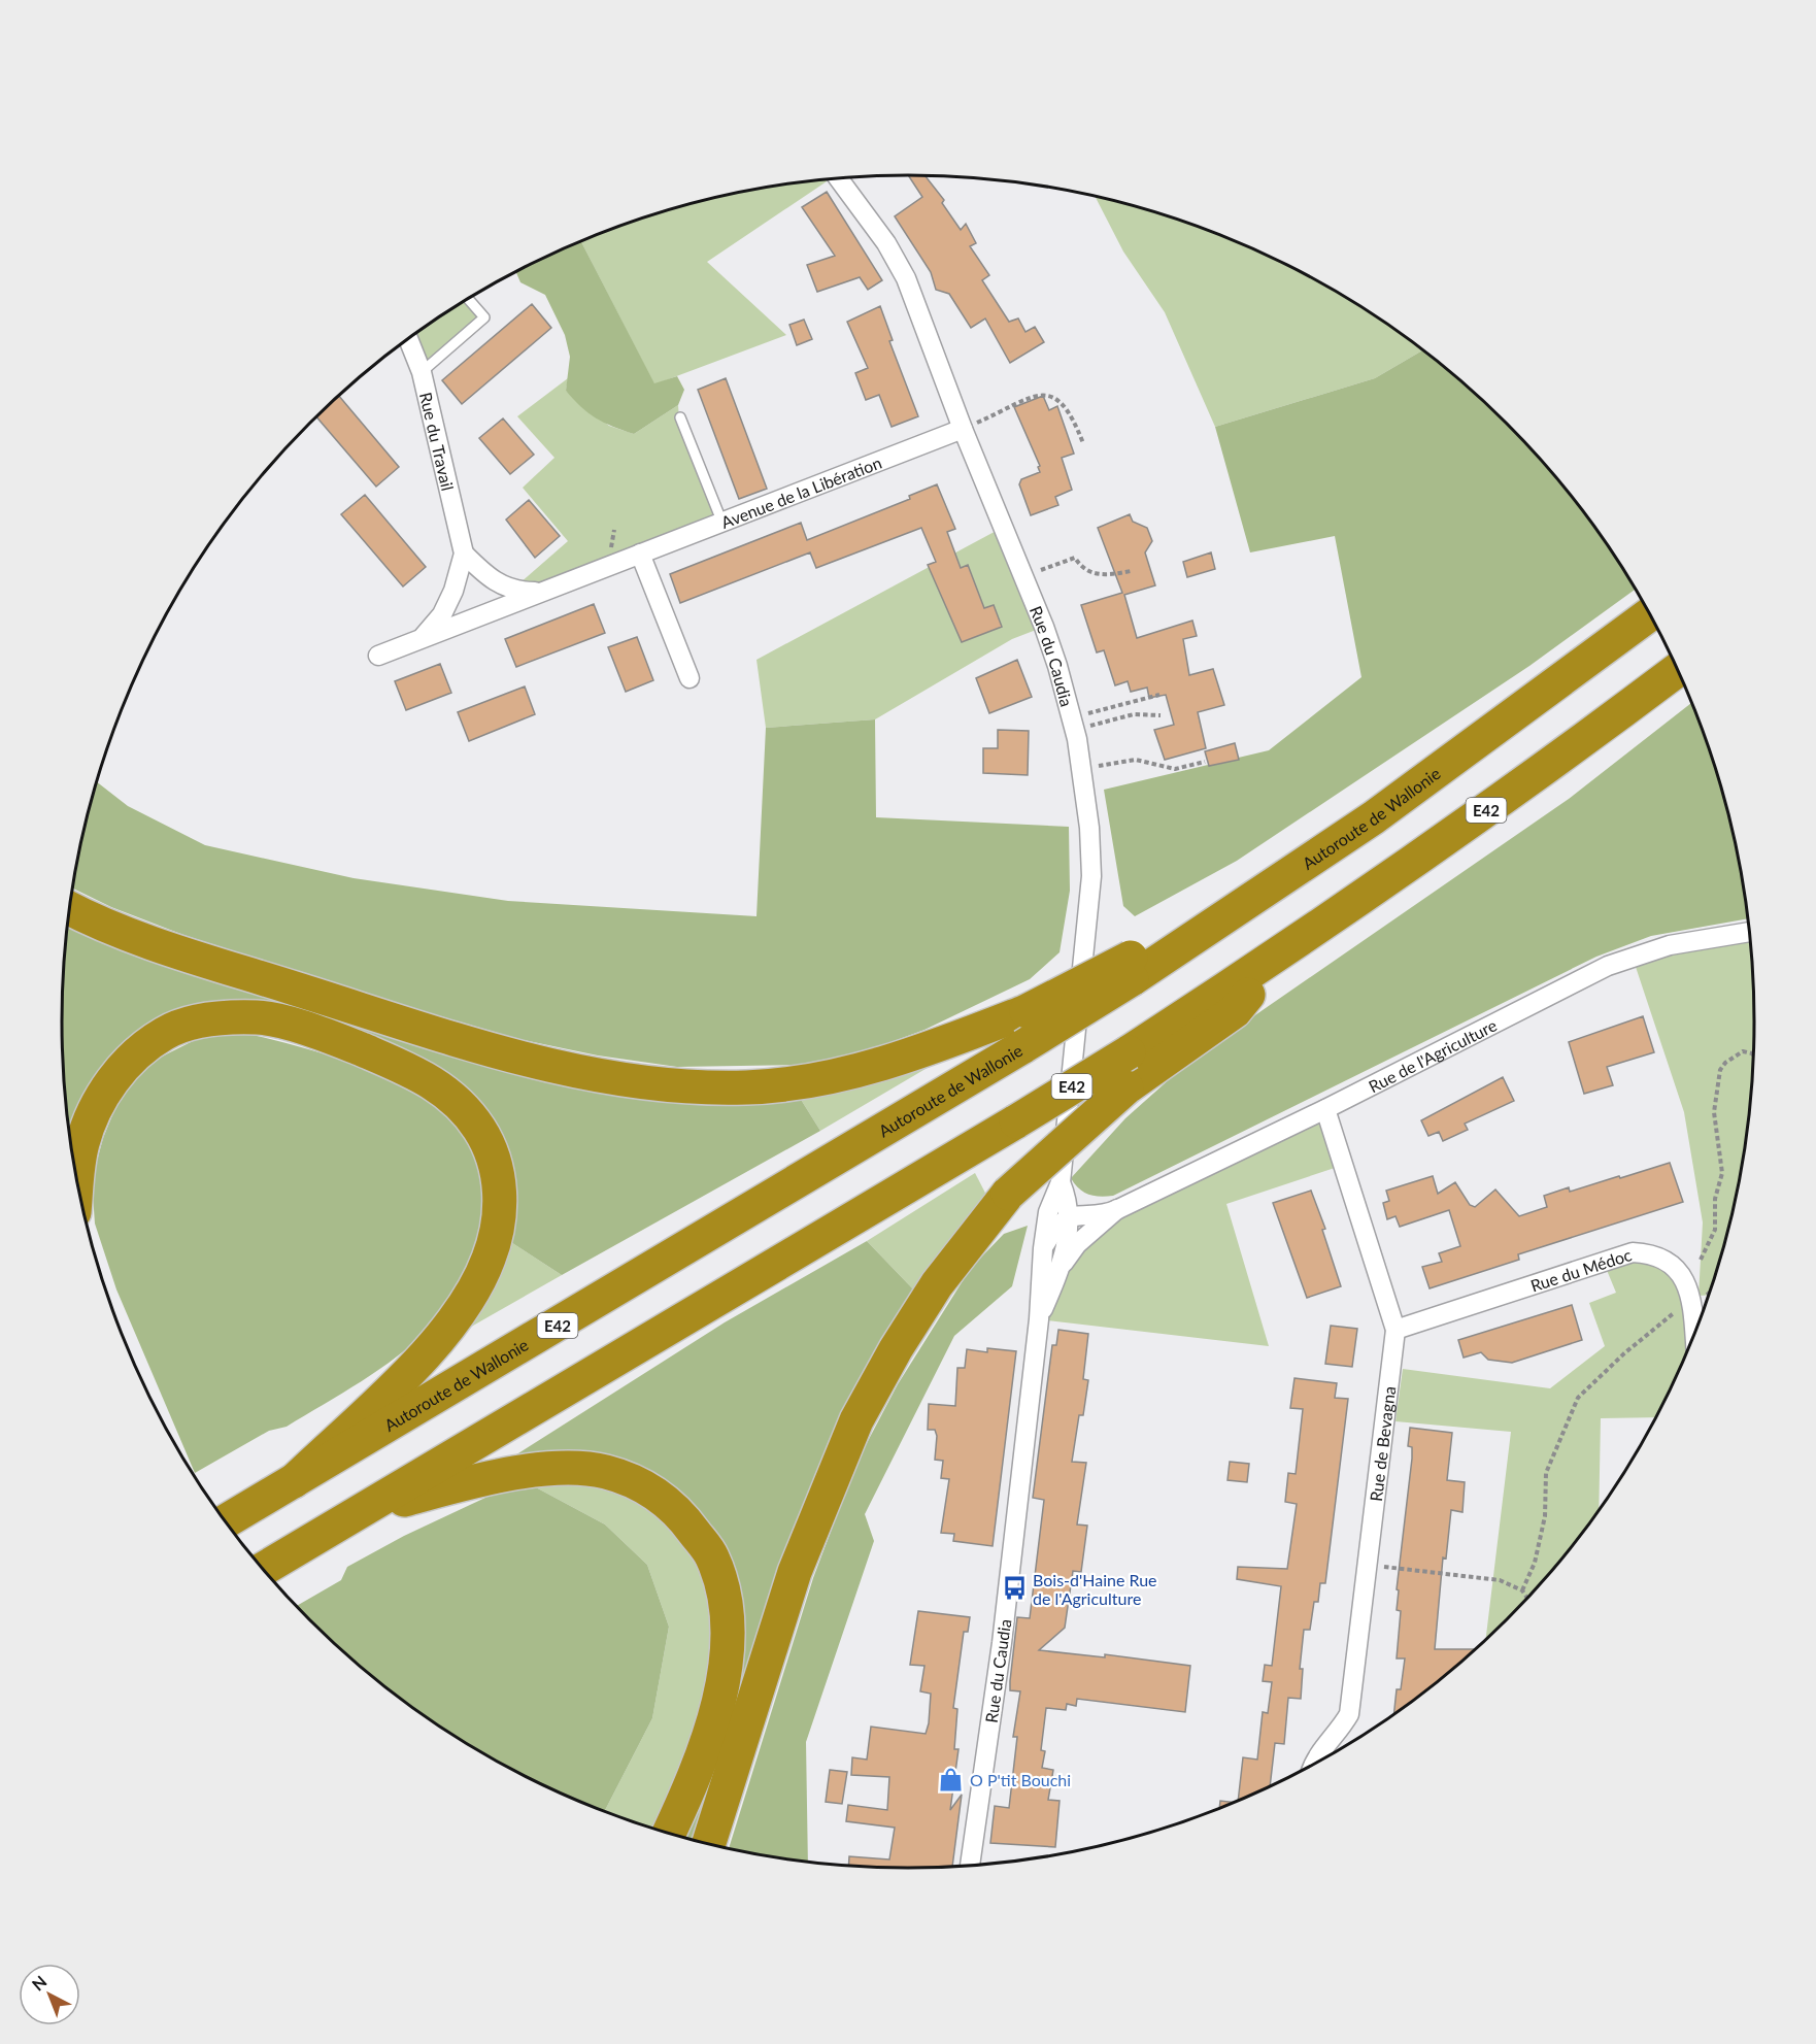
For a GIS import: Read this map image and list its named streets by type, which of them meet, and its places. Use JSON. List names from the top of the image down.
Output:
{
  "streets": {
    "highway": ["E42", "Autoroute de Wallonie"],
    "street": [
      "Rue du Travail",
      "Avenue de la Libération",
      "Rue du Caudia",
      "Rue de l'Agriculture",
      "Rue du Médoc",
      "Rue de Bevagna"
    ]
  },
  "crossings": [
    ["Rue du Travail", "Avenue de la Libération"],
    ["Avenue de la Libération", "Rue du Caudia"],
    ["Rue du Caudia", "Rue de l'Agriculture"],
    ["Rue de l'Agriculture", "Rue de Bevagna"],
    ["Rue du Médoc", "Rue de Bevagna"]
  ],
  "places": {
    "bus stop": ["Bois-d'Haine Rue de l'Agriculture"],
    "shop": ["O P'tit Bouchi"]
  },
  "north": "top left"
}
